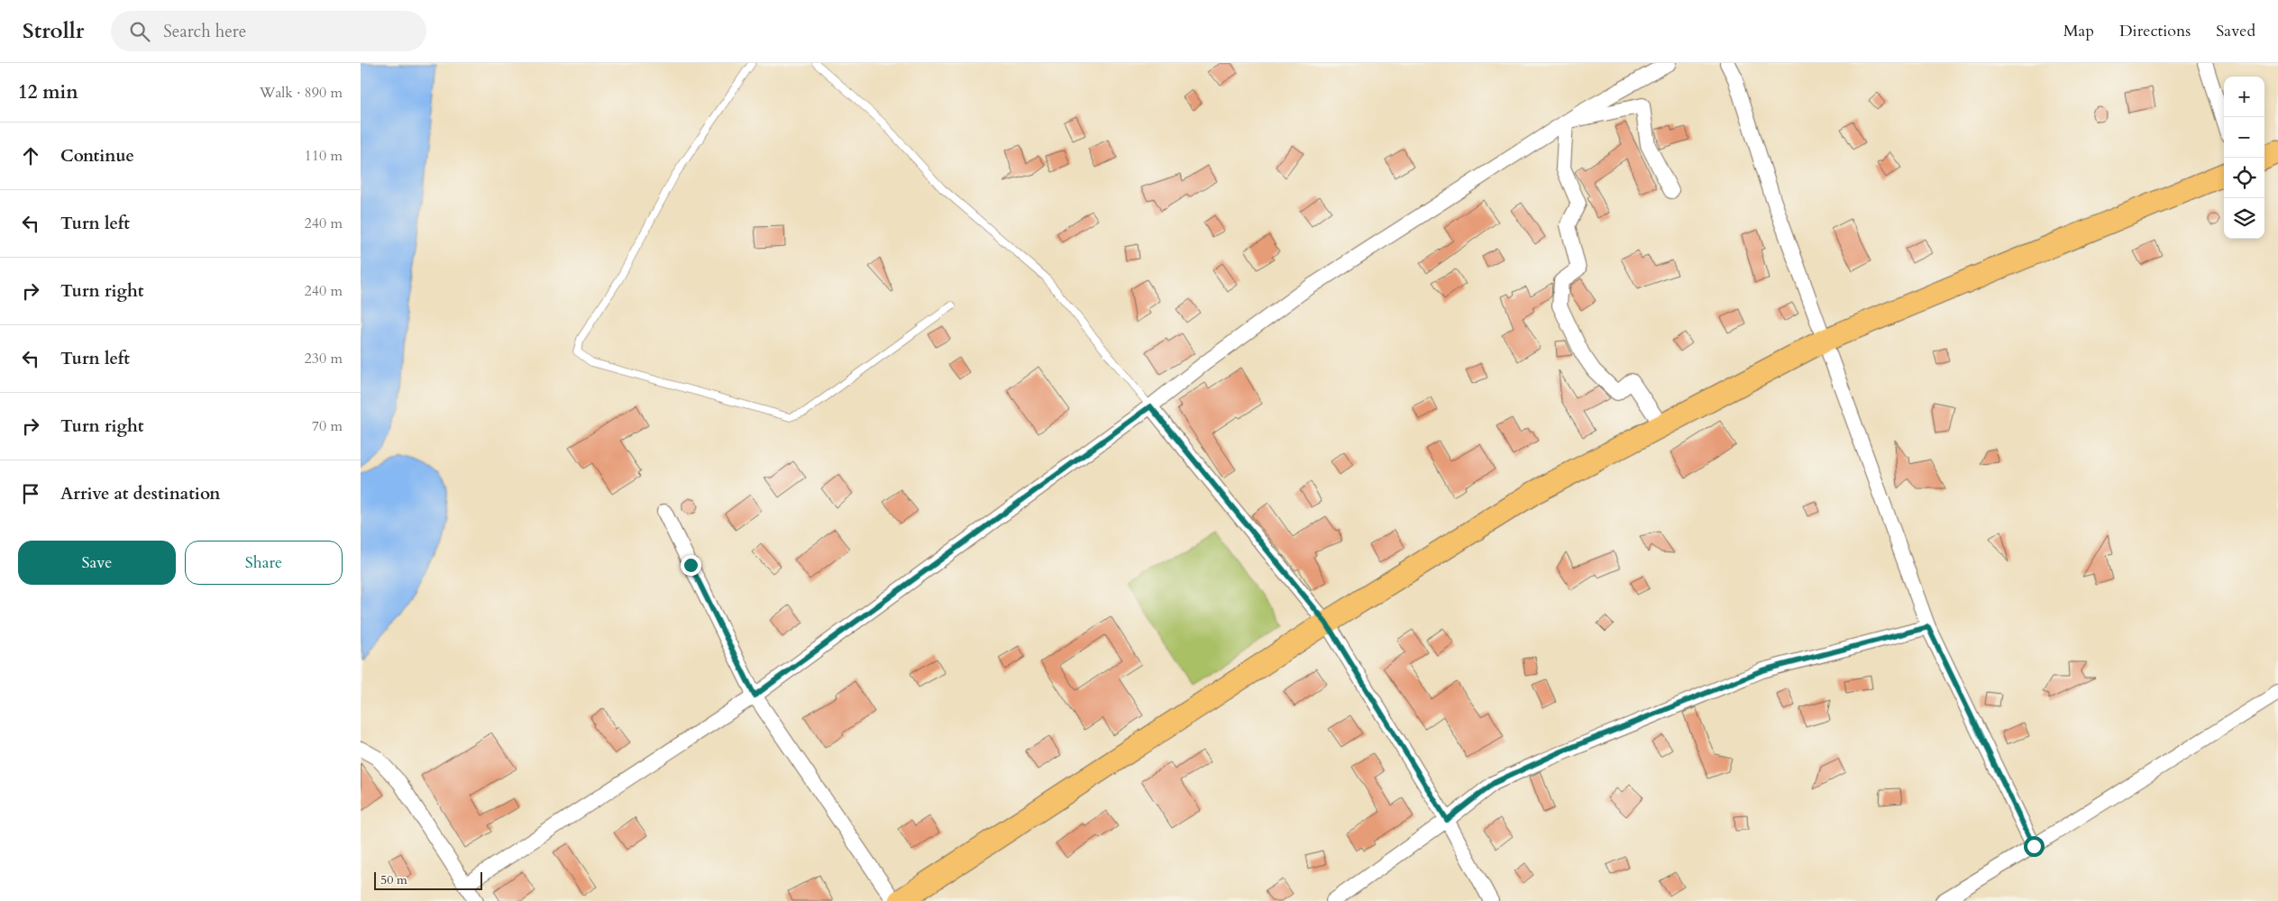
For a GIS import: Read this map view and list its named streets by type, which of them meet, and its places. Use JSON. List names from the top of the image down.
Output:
{
  "scale_bar": "50 m",
  "page": {
    "header": "Strollr",
    "search": "Search here",
    "nav": ["Map", "Directions", "Saved"],
    "heading": ["12 min", "Walk · 890 m"],
    "map_buttons": ["+", "−"],
    "list": [
      ["Continue", "110 m"],
      ["Turn left", "240 m"],
      ["Turn right", "240 m"],
      ["Turn left", "230 m"],
      ["Turn right", "70 m"],
      "Arrive at destination"
    ],
    "buttons": ["Save", "Share"],
    "scale": "50 m"
  }
}
